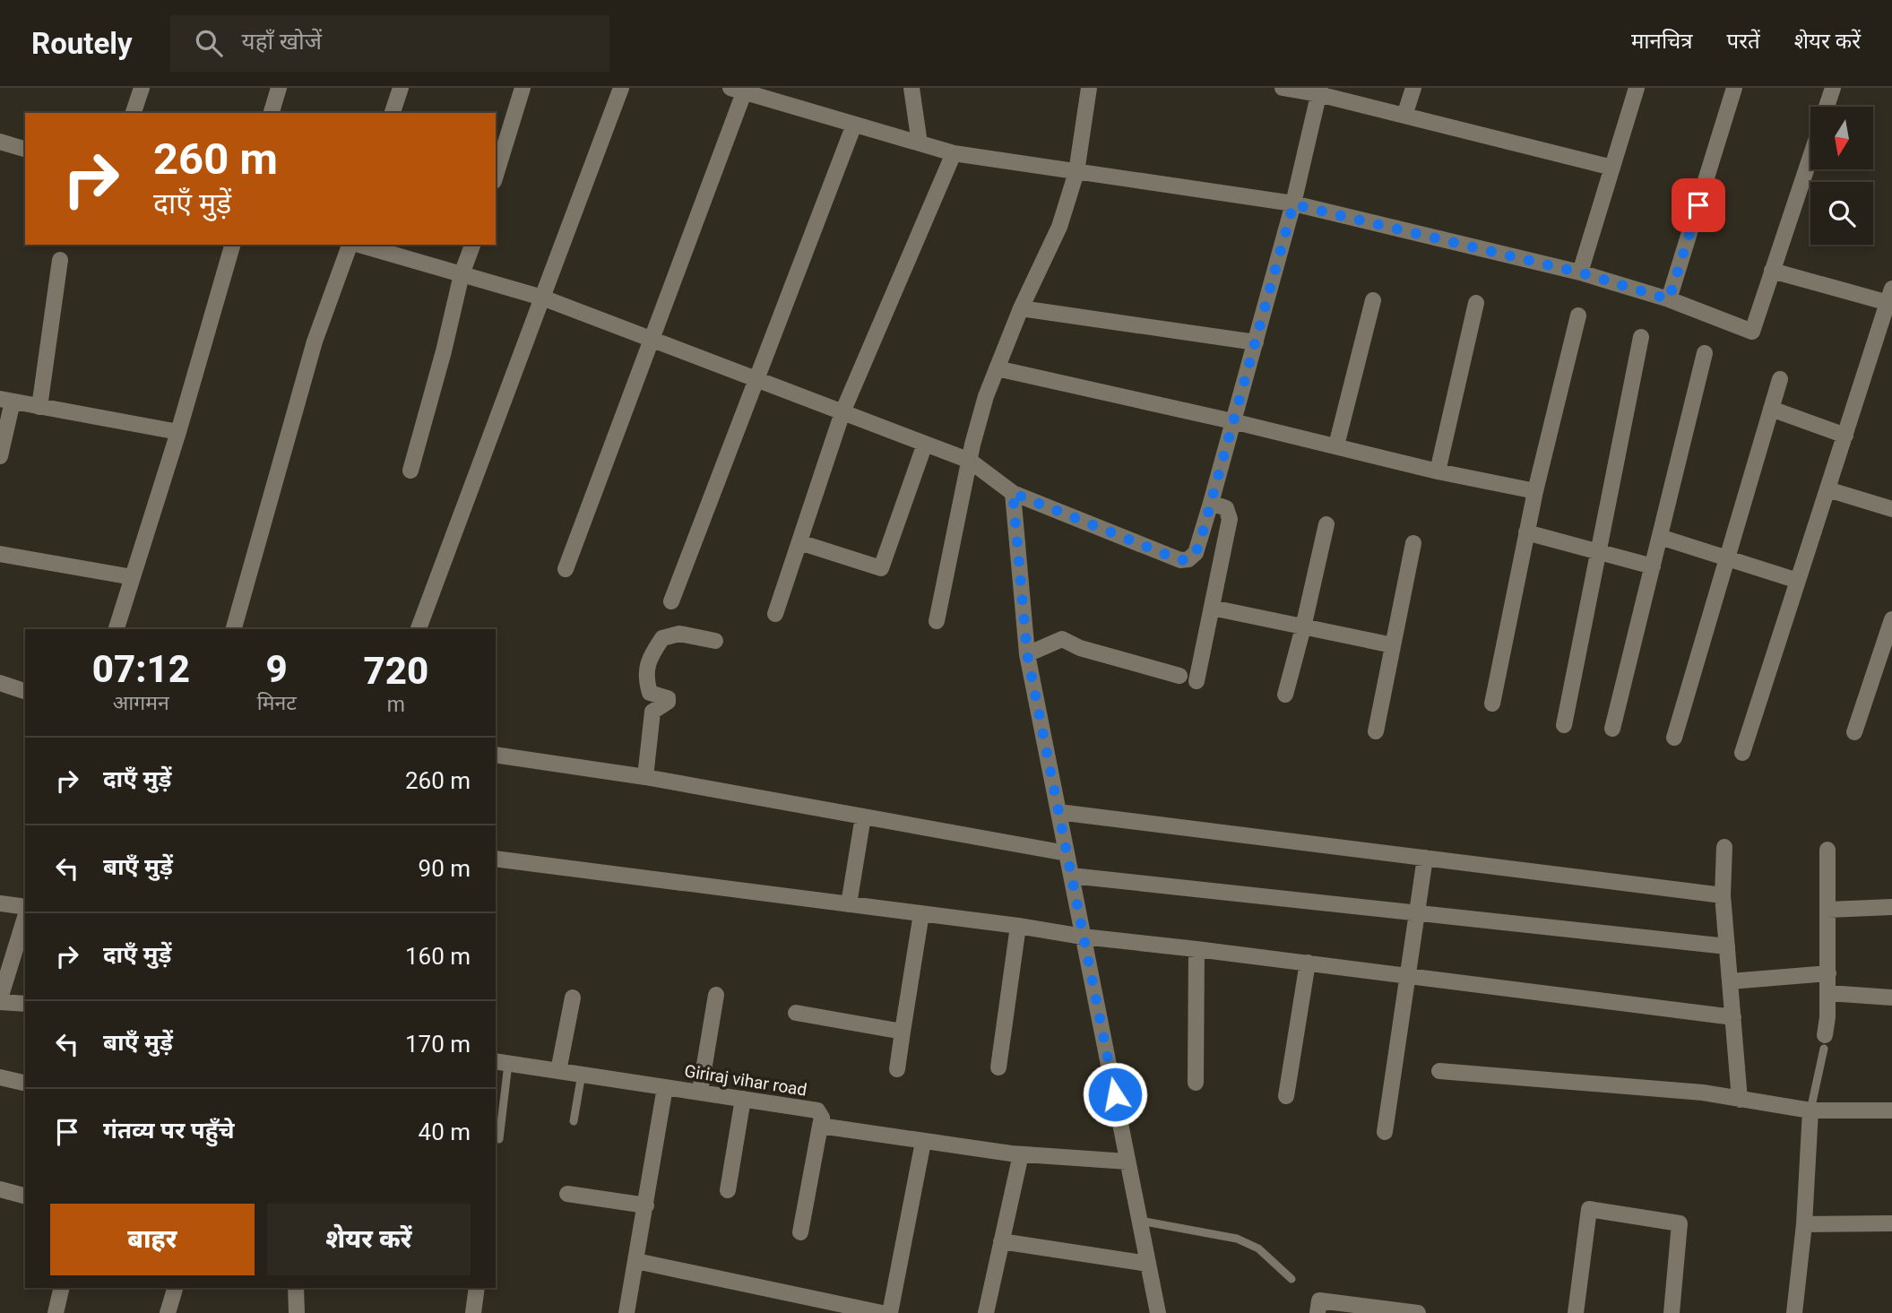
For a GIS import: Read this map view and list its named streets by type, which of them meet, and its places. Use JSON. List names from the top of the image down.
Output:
{
  "streets": {
    "street": ["Giriraj vihar road"]
  },
  "north": "bottom",
  "page": {
    "header": "Routely",
    "search": "यहाँ खोजें",
    "nav": ["मानचित्र", "परतें", "शेयर करें"],
    "turn": ["260 m", "दाएँ मुड़ें"],
    "eta": [
      "07:12",
      "आगमन",
      "9",
      "मिनट",
      "720",
      "m"
    ],
    "list": [
      {
        "name": "दाएँ मुड़ें",
        "value": "260 m"
      },
      {
        "name": "बाएँ मुड़ें",
        "value": "90 m"
      },
      {
        "name": "दाएँ मुड़ें",
        "value": "160 m"
      },
      {
        "name": "बाएँ मुड़ें",
        "value": "170 m"
      },
      {
        "name": "गंतव्य पर पहुँचे",
        "value": "40 m"
      }
    ],
    "buttons": ["बाहर", "शेयर करें"]
  }
}
